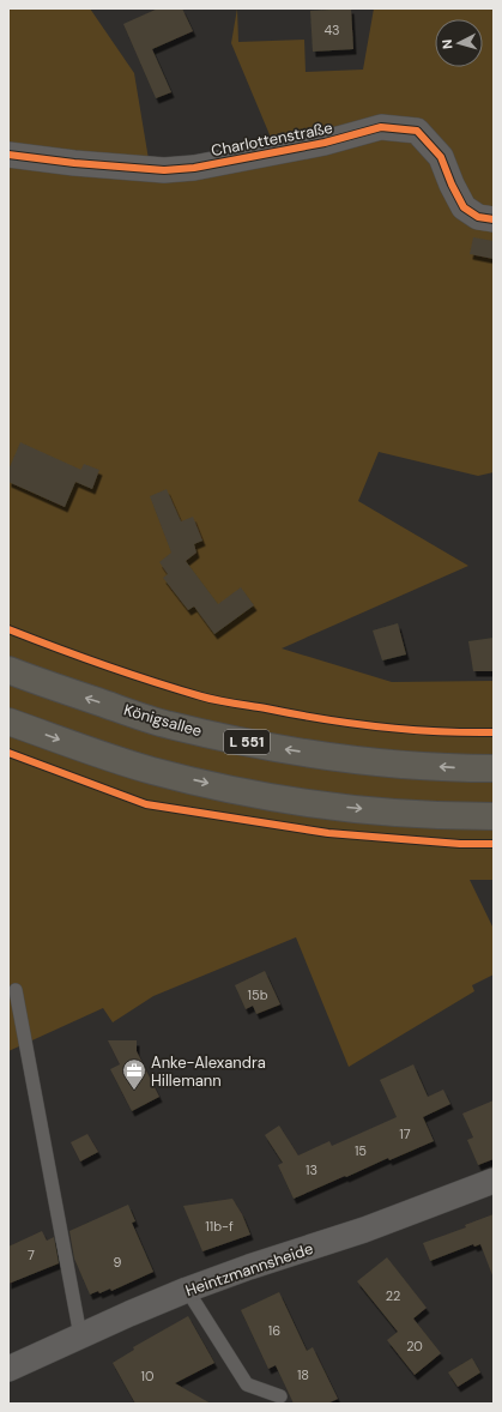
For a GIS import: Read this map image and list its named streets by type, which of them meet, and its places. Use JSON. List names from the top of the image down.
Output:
{
  "streets": {
    "main road": ["Königsallee", "L 551"],
    "street": ["Charlottenstraße", "Heintzmannsheide"]
  },
  "places": {
    "office": ["Anke-Alexandra Hillemann"]
  },
  "house_numbers": [
    "43",
    "15b",
    "17",
    "15",
    "13",
    "11b-f",
    "7",
    "9",
    "22",
    "16",
    "20",
    "18",
    "10"
  ],
  "north": "left"
}
